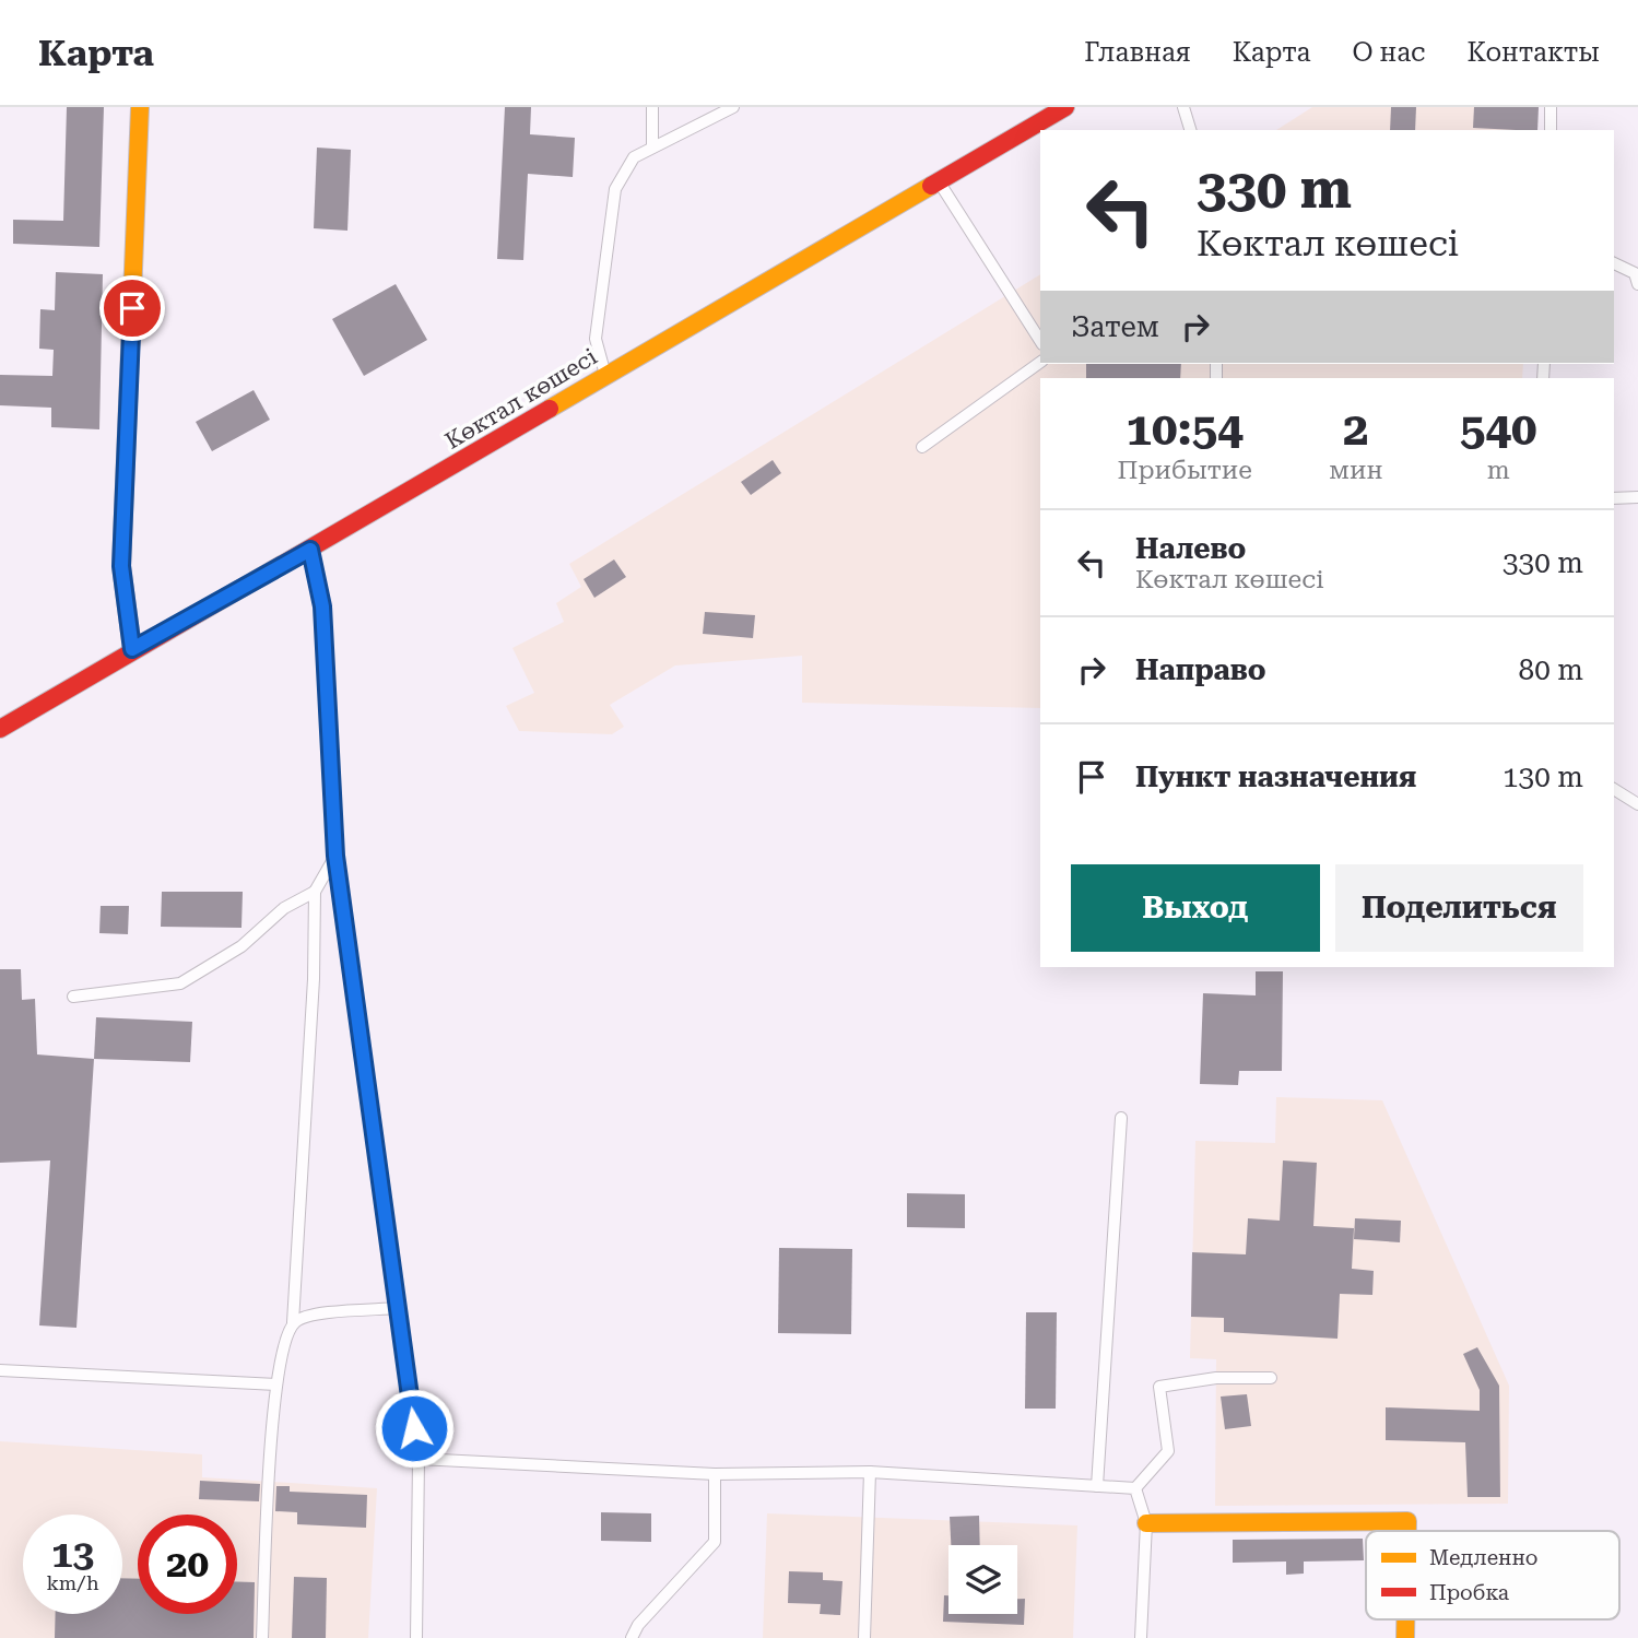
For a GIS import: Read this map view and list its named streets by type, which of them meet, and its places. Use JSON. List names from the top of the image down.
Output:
{
  "streets": {
    "street": ["Көктал көшесі"]
  },
  "legend": ["Медленно", "Пробка"],
  "page": {
    "header": "Карта",
    "nav": [
      "Главная",
      "Карта",
      "О нас",
      "Контакты"
    ],
    "turn": ["330 m", "Көктал көшесі"],
    "then": "Затем",
    "eta": [
      "10:54",
      "Прибытие",
      "2",
      "мин",
      "540",
      "m"
    ],
    "list": [
      {
        "name": "Налево",
        "note": "Көктал көшесі",
        "value": "330 m"
      },
      {
        "name": "Направо",
        "value": "80 m"
      },
      {
        "name": "Пункт назначения",
        "value": "130 m"
      }
    ],
    "buttons": ["Выход", "Поделиться"],
    "speed": "13 km/h",
    "limit": "20"
  }
}
